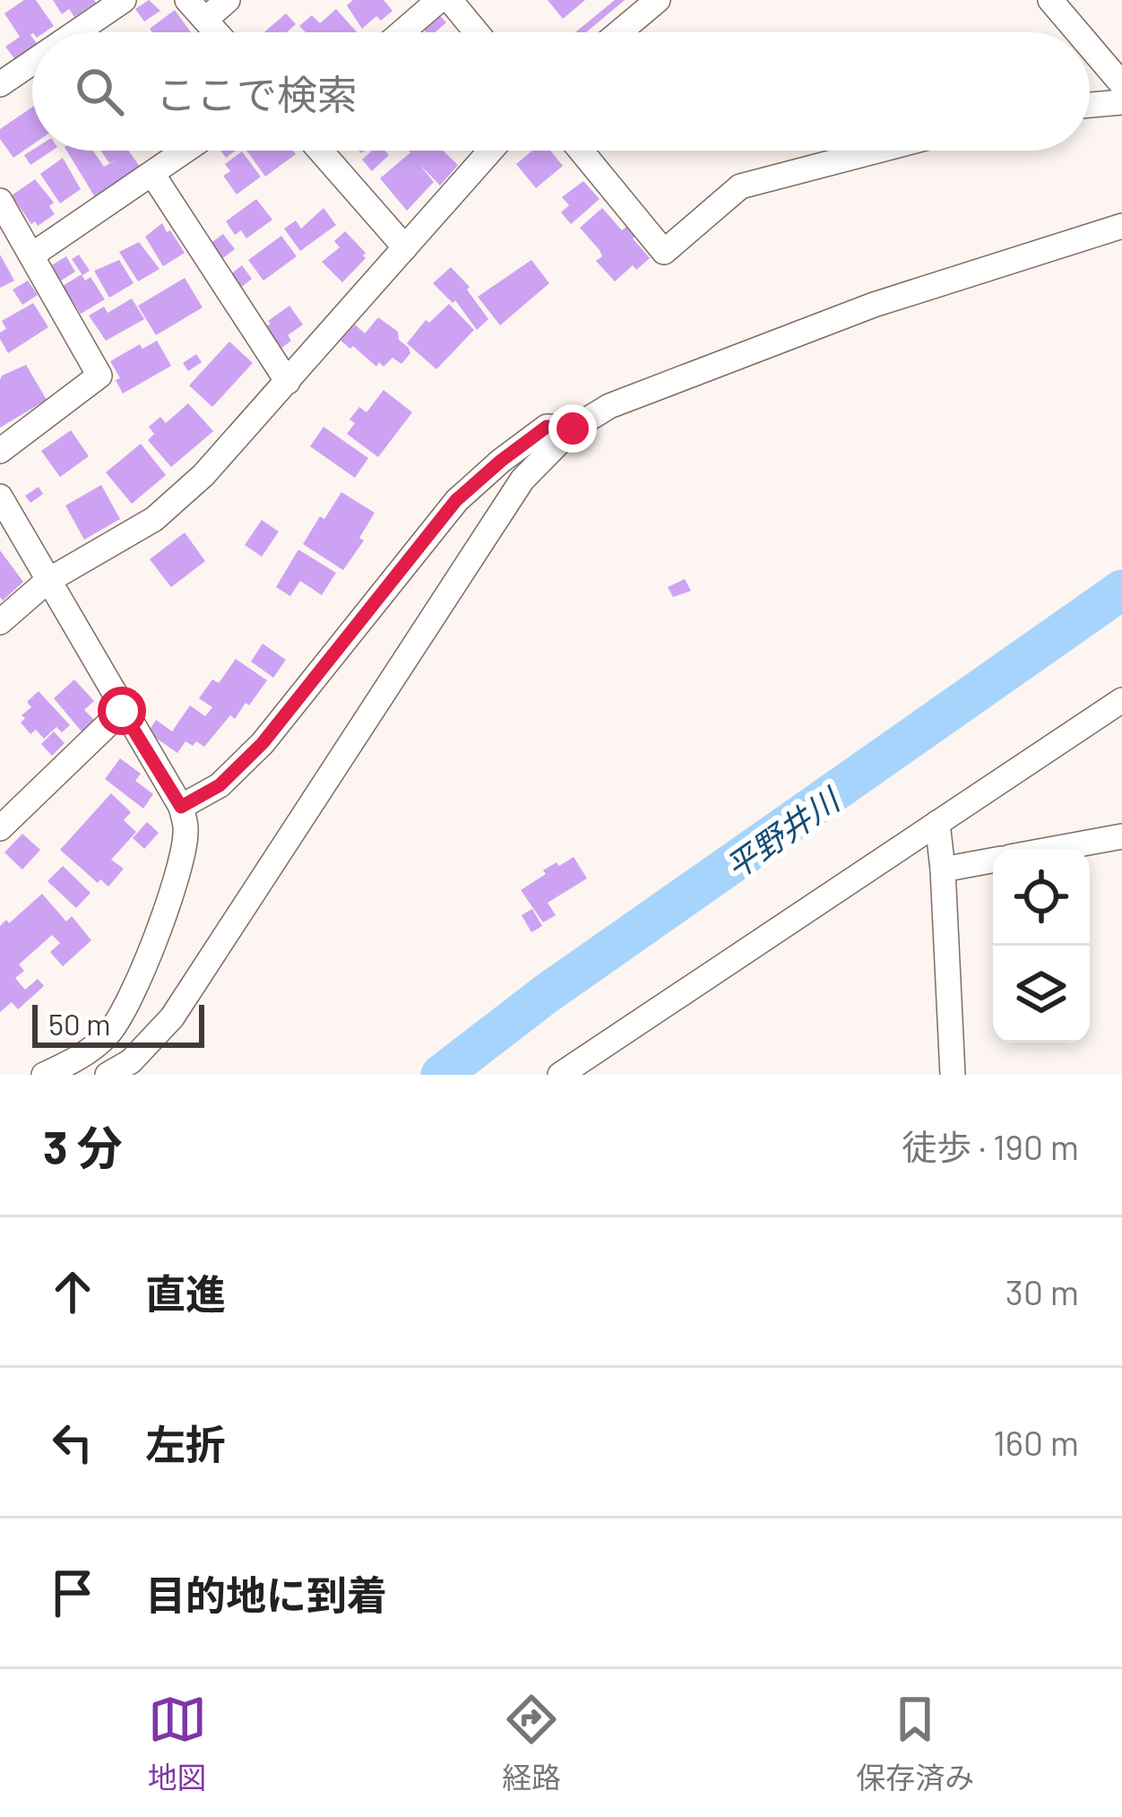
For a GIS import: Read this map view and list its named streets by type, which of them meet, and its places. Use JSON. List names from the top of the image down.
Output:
{
  "water": ["平野井川"],
  "scale_bar": "50 m",
  "page": {
    "search": "ここで検索",
    "scale": "50 m",
    "heading": ["3 分", "徒歩 · 190 m"],
    "list": [
      ["直進", "30 m"],
      ["左折", "160 m"],
      "目的地に到着"
    ],
    "nav": ["地図", "経路", "保存済み"]
  }
}
